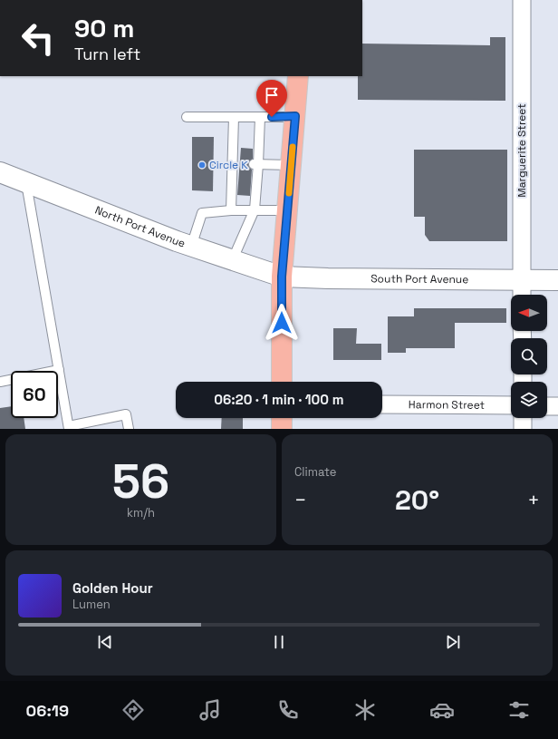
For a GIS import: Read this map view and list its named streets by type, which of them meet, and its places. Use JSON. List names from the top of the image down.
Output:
{
  "streets": {
    "main road": ["North Port Avenue", "South Port Avenue"],
    "street": ["Marguerite Street", "Harmon Street"]
  },
  "crossings": [
    ["Marguerite Street", "South Port Avenue"],
    ["North Port Avenue", "South Port Avenue"]
  ],
  "places": ["Circle K"],
  "north": "left",
  "page": {
    "turn": ["90 m", "Turn left"],
    "limit": "60",
    "trip": "06:20 · 1 min · 100 m",
    "tile": [
      ["56", "km/h"],
      "Climate"
    ],
    "heat": ["−", "20°", "+"],
    "song": ["Golden Hour", "Lumen"],
    "tabs": "06:19"
  }
}
